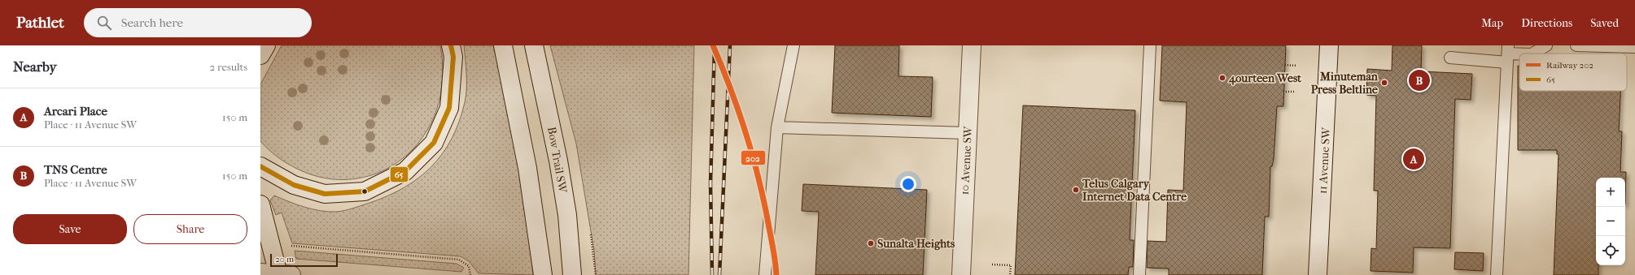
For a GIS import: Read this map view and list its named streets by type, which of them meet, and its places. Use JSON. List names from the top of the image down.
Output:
{
  "streets": {
    "main road": ["Bow Trail SW", "10 Avenue SW", "11 Avenue SW"]
  },
  "places": [
    "4ourteen West",
    "Minuteman Press Beltline",
    "Telus Calgary Internet Data Centre",
    "Sunalta Heights"
  ],
  "lines": ["rail line 202", "transit line 65"],
  "legend": ["Railway 202", "65"],
  "scale_bar": "20 m",
  "page": {
    "header": "Pathlet",
    "search": "Search here",
    "nav": ["Map", "Directions", "Saved"],
    "heading": ["Nearby", "2 results"],
    "pins": ["B", "A"],
    "list": [
      {
        "mark": "A",
        "name": "Arcari Place",
        "note": "Place · 11 Avenue SW",
        "value": "150 m"
      },
      {
        "mark": "B",
        "name": "TNS Centre",
        "note": "Place · 11 Avenue SW",
        "value": "150 m"
      }
    ],
    "map_buttons": ["+", "−"],
    "buttons": ["Save", "Share"],
    "scale": "20 m"
  }
}
